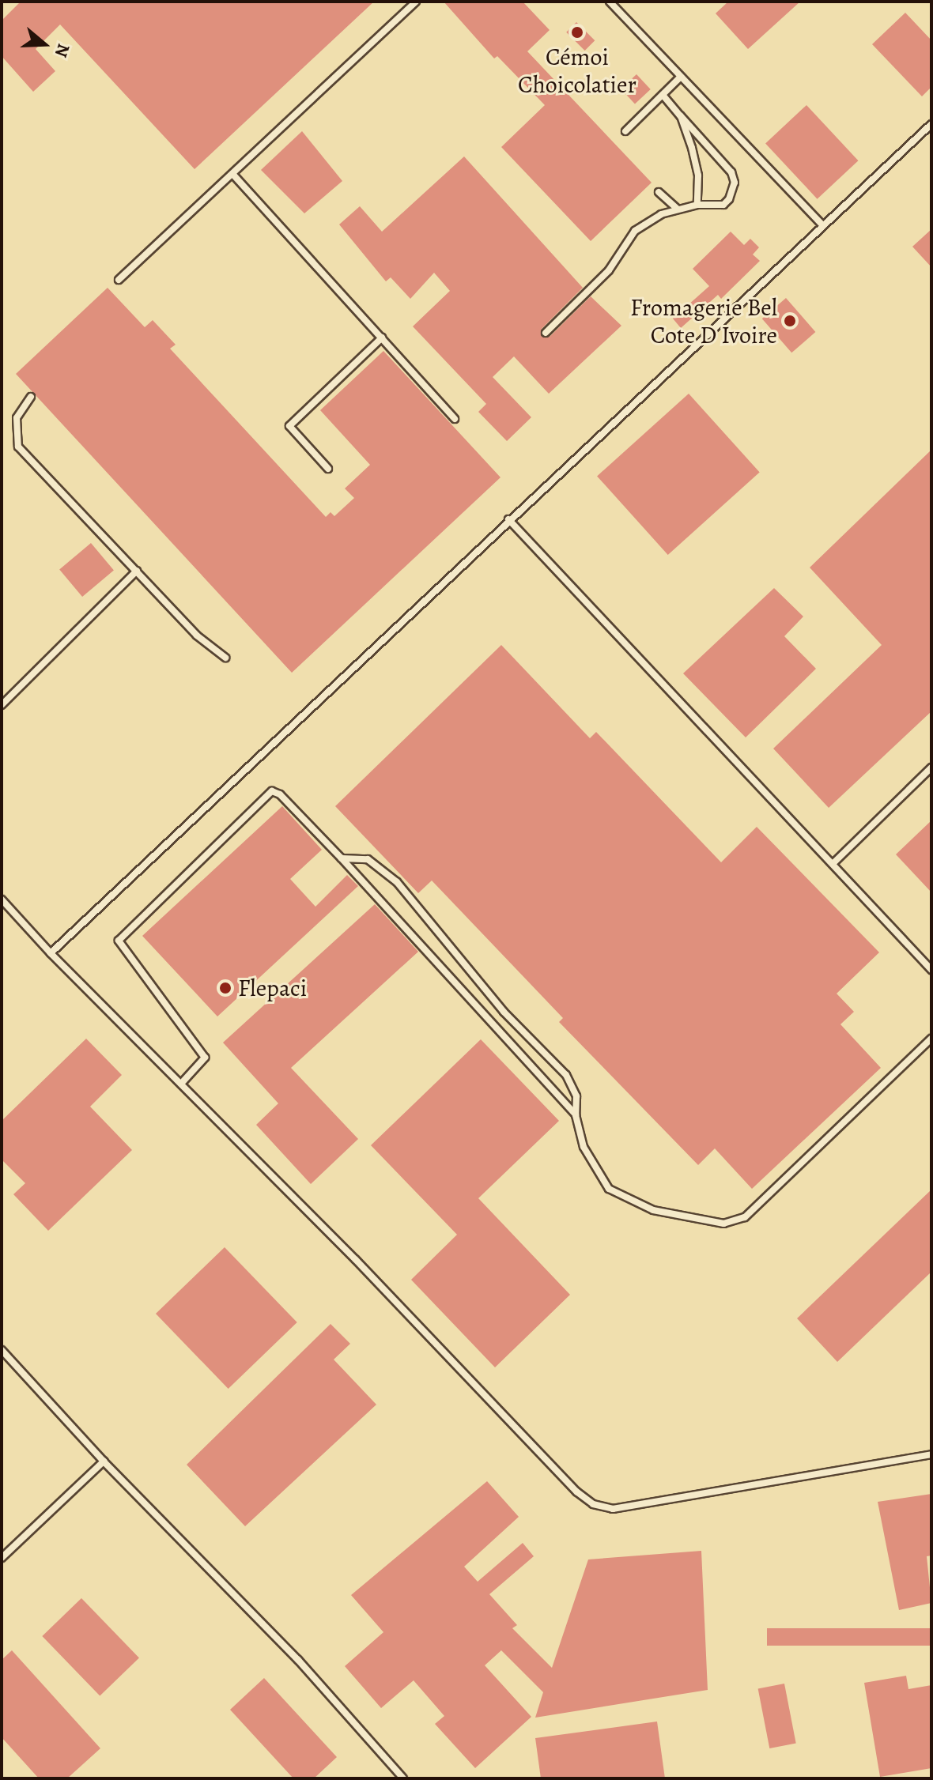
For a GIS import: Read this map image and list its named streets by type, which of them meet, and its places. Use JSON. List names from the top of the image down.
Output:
{
  "places": ["Cémoi Choicolatier", "Fromagerie Bel Cote D Ivoire", "Flepaci"],
  "north": "right"
}
